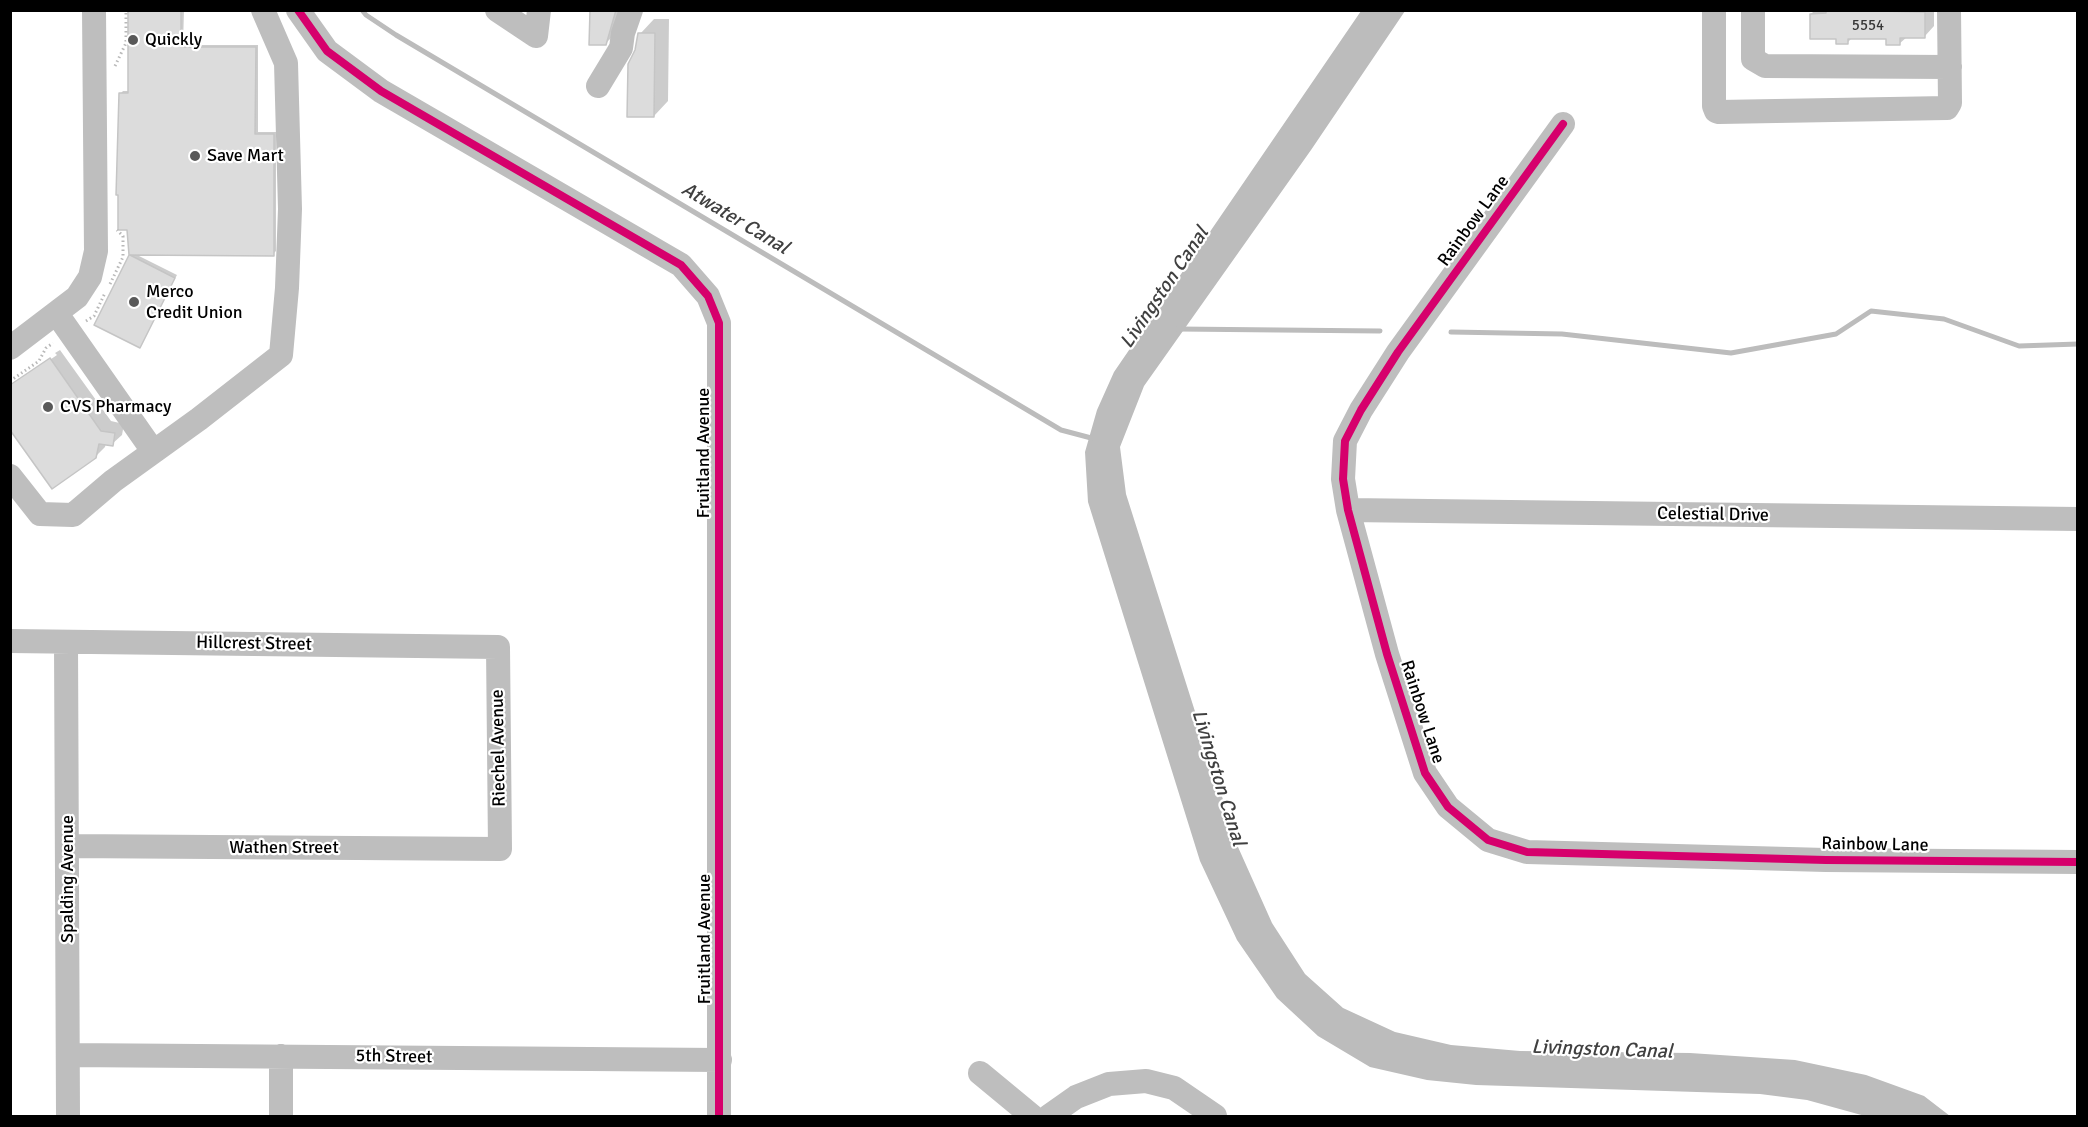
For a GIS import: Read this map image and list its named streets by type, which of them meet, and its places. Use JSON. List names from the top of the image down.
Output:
{
  "streets": {
    "street": [
      "Rainbow Lane",
      "Fruitland Avenue",
      "Celestial Drive",
      "Hillcrest Street",
      "Riechel Avenue",
      "Wathen Street",
      "Spalding Avenue",
      "5th Street"
    ]
  },
  "crossings": [
    ["Rainbow Lane", "Celestial Drive"],
    ["Fruitland Avenue", "5th Street"],
    ["Hillcrest Street", "Riechel Avenue"],
    ["Hillcrest Street", "Spalding Avenue"],
    ["Riechel Avenue", "Wathen Street"],
    ["Wathen Street", "Spalding Avenue"],
    ["Spalding Avenue", "5th Street"]
  ],
  "water": ["Atwater Canal", "Livingston Canal"],
  "places": [
    "Quickly",
    "Save Mart",
    "Merco Credit Union",
    "CVS Pharmacy"
  ],
  "house_numbers": ["5554"]
}
